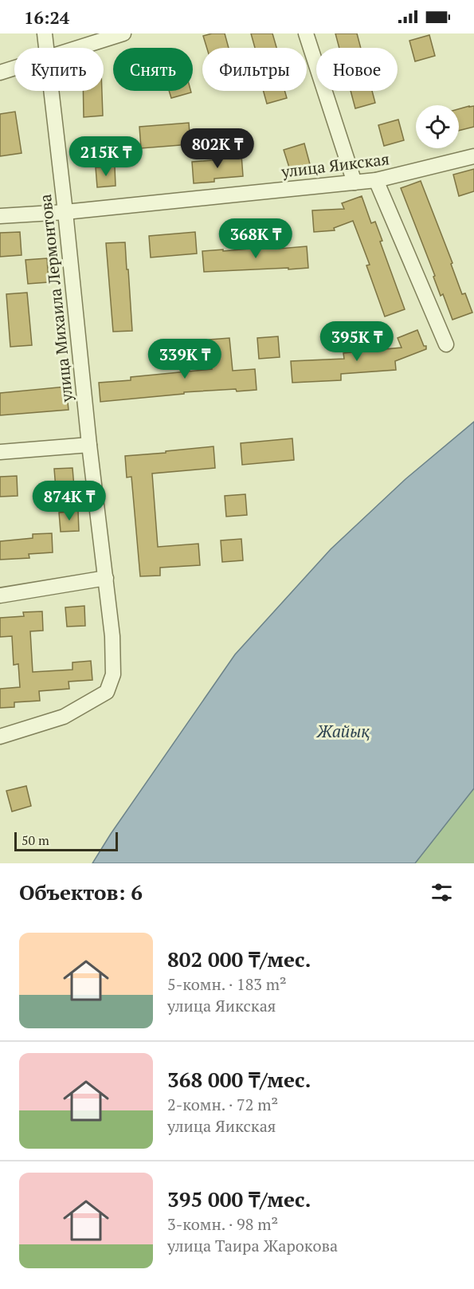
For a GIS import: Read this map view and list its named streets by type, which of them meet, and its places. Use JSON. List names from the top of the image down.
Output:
{
  "streets": {
    "street": ["улица Яикская", "улица Михаила Лермонтова"]
  },
  "crossings": [
    ["улица Яикская", "улица Михаила Лермонтова"]
  ],
  "water": ["Жайық"],
  "scale_bar": "50 m",
  "page": {
    "status": "16:24",
    "chip": [
      "Купить",
      "Снять",
      "Фильтры",
      "Новое"
    ],
    "price": [
      "802K ₸",
      "215K ₸",
      "368K ₸",
      "395K ₸",
      "339K ₸",
      "874K ₸"
    ],
    "scale": "50 m",
    "heading": "Объектов: 6",
    "list": [
      {
        "name": "802 000 ₸/мес.",
        "note": "5-комн. · 183 m² · улица Яикская"
      },
      {
        "name": "368 000 ₸/мес.",
        "note": "2-комн. · 72 m² · улица Яикская"
      },
      {
        "name": "395 000 ₸/мес.",
        "note": "3-комн. · 98 m² · улица Таира Жарокова"
      }
    ]
  }
}
